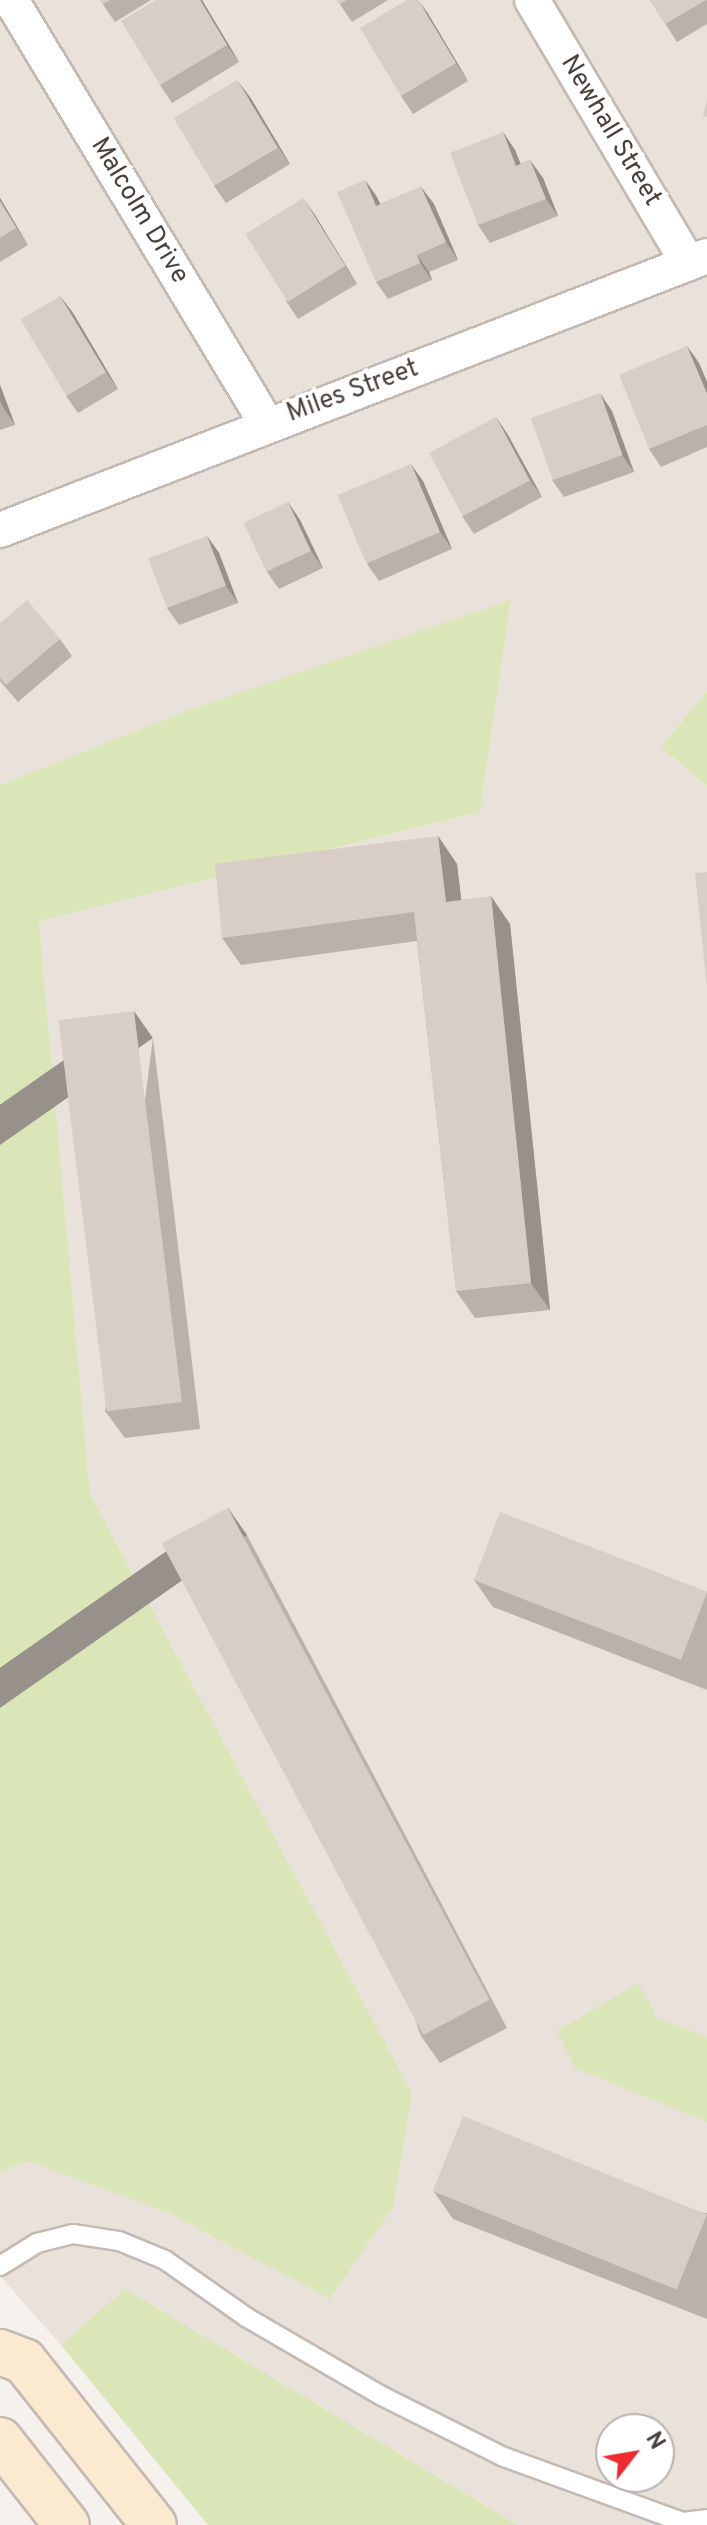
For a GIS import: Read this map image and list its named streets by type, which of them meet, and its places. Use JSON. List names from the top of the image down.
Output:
{
  "streets": {
    "street": ["Newhall Street", "Malcolm Drive", "Miles Street"]
  },
  "crossings": [
    ["Newhall Street", "Miles Street"],
    ["Malcolm Drive", "Miles Street"]
  ],
  "north": "top right"
}
